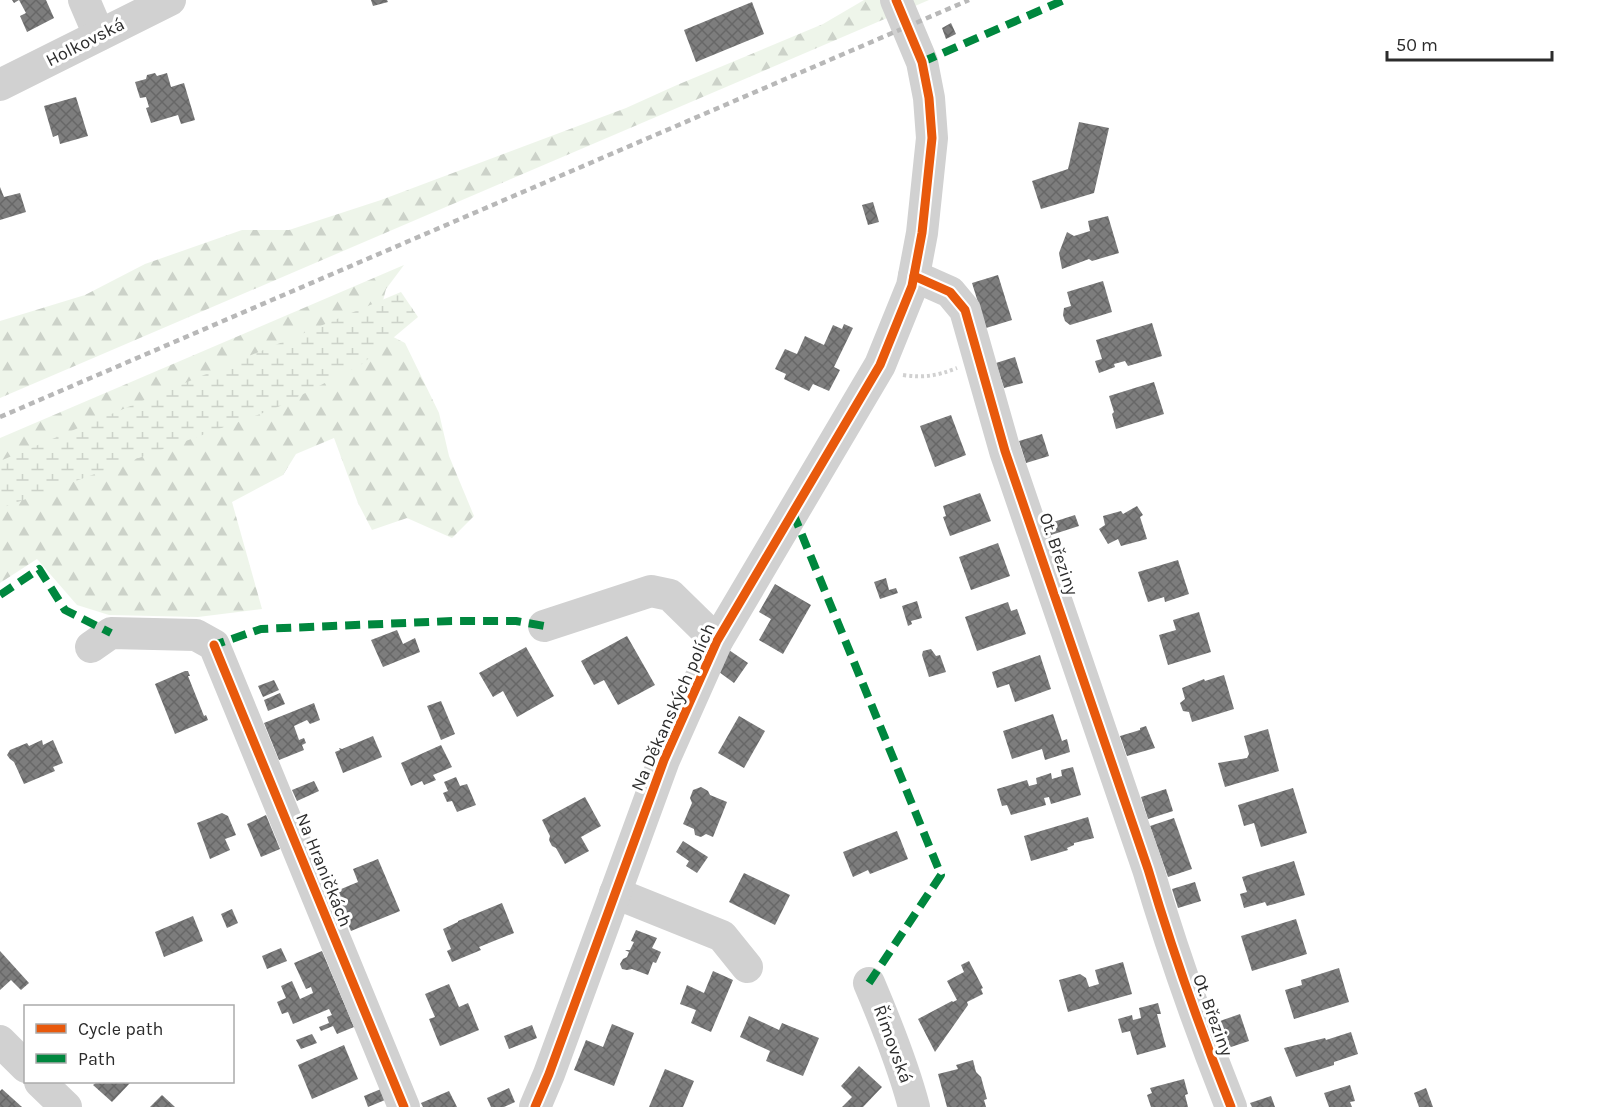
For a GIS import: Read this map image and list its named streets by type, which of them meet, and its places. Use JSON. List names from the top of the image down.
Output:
{
  "streets": {
    "street": [
      "Holkovská",
      "Ot. Březiny",
      "Na Děkanských polích",
      "Na Hraničkách",
      "Římovská"
    ]
  },
  "crossings": [
    ["Ot. Březiny", "Na Děkanských polích"]
  ],
  "legend": ["Cycle path", "Path"],
  "scale_bar": "50 m"
}
